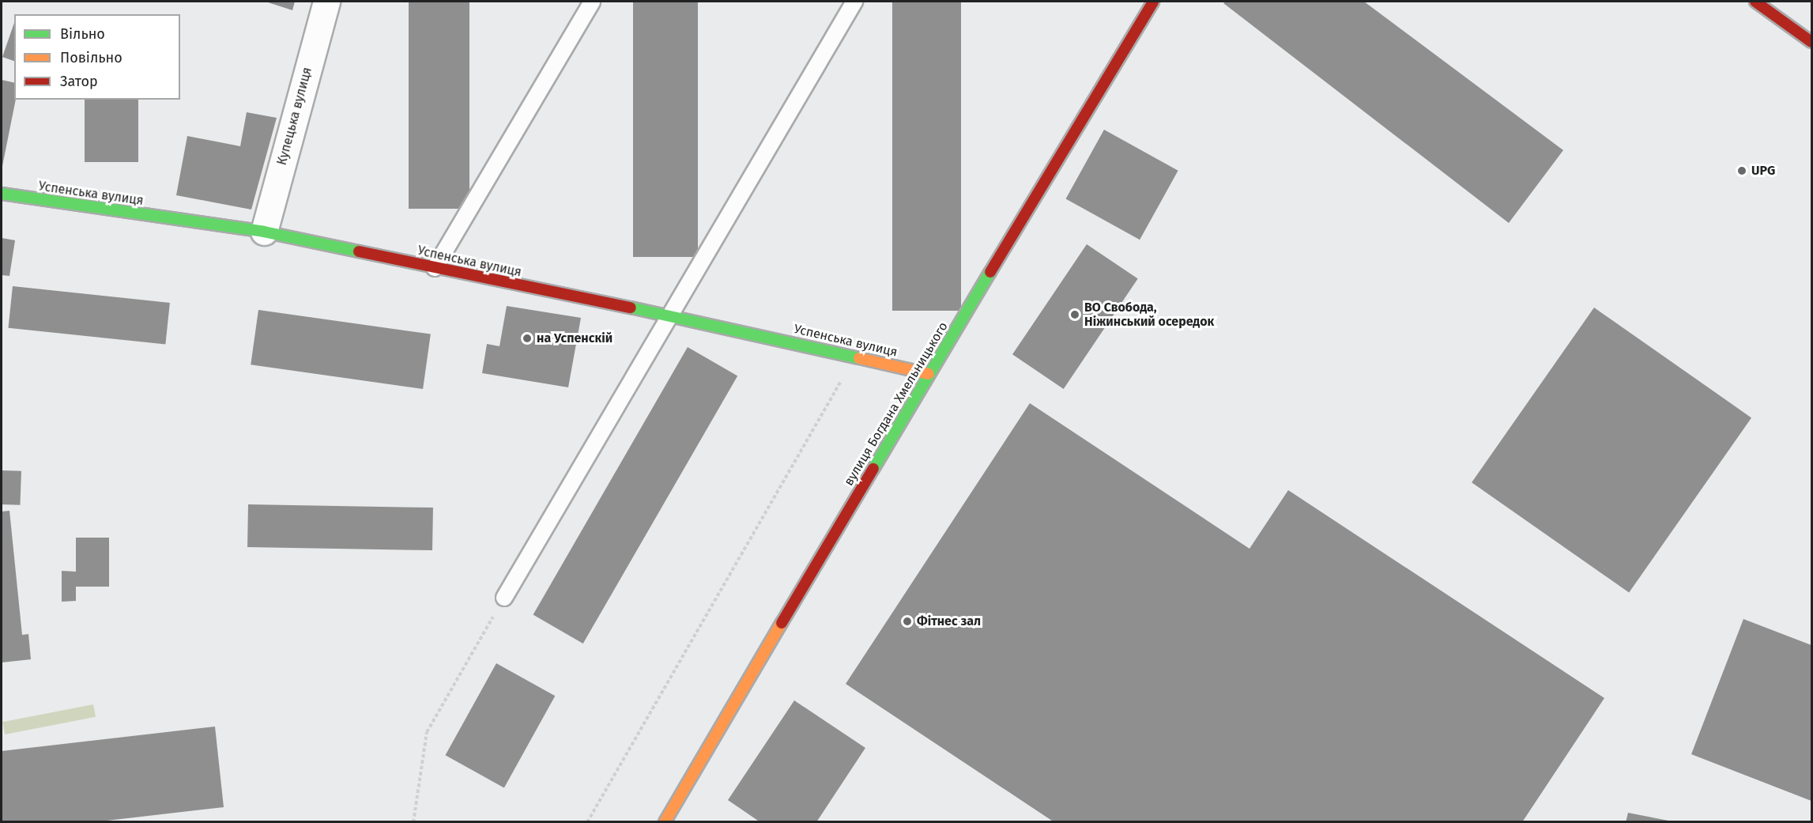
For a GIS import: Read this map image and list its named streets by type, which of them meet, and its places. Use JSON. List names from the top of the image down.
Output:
{
  "streets": {
    "street": ["Купецька вулиця", "Успенська вулиця", "вулиця Богдана Хмельницького"]
  },
  "crossings": [
    ["Купецька вулиця", "Успенська вулиця"],
    ["Успенська вулиця", "вулиця Богдана Хмельницького"]
  ],
  "places": [
    "UPG",
    "ВО Свобода, Ніжинський осередок",
    "на Успенскій",
    "Фітнес зал"
  ],
  "legend": ["Вільно", "Повільно", "Затор"]
}
